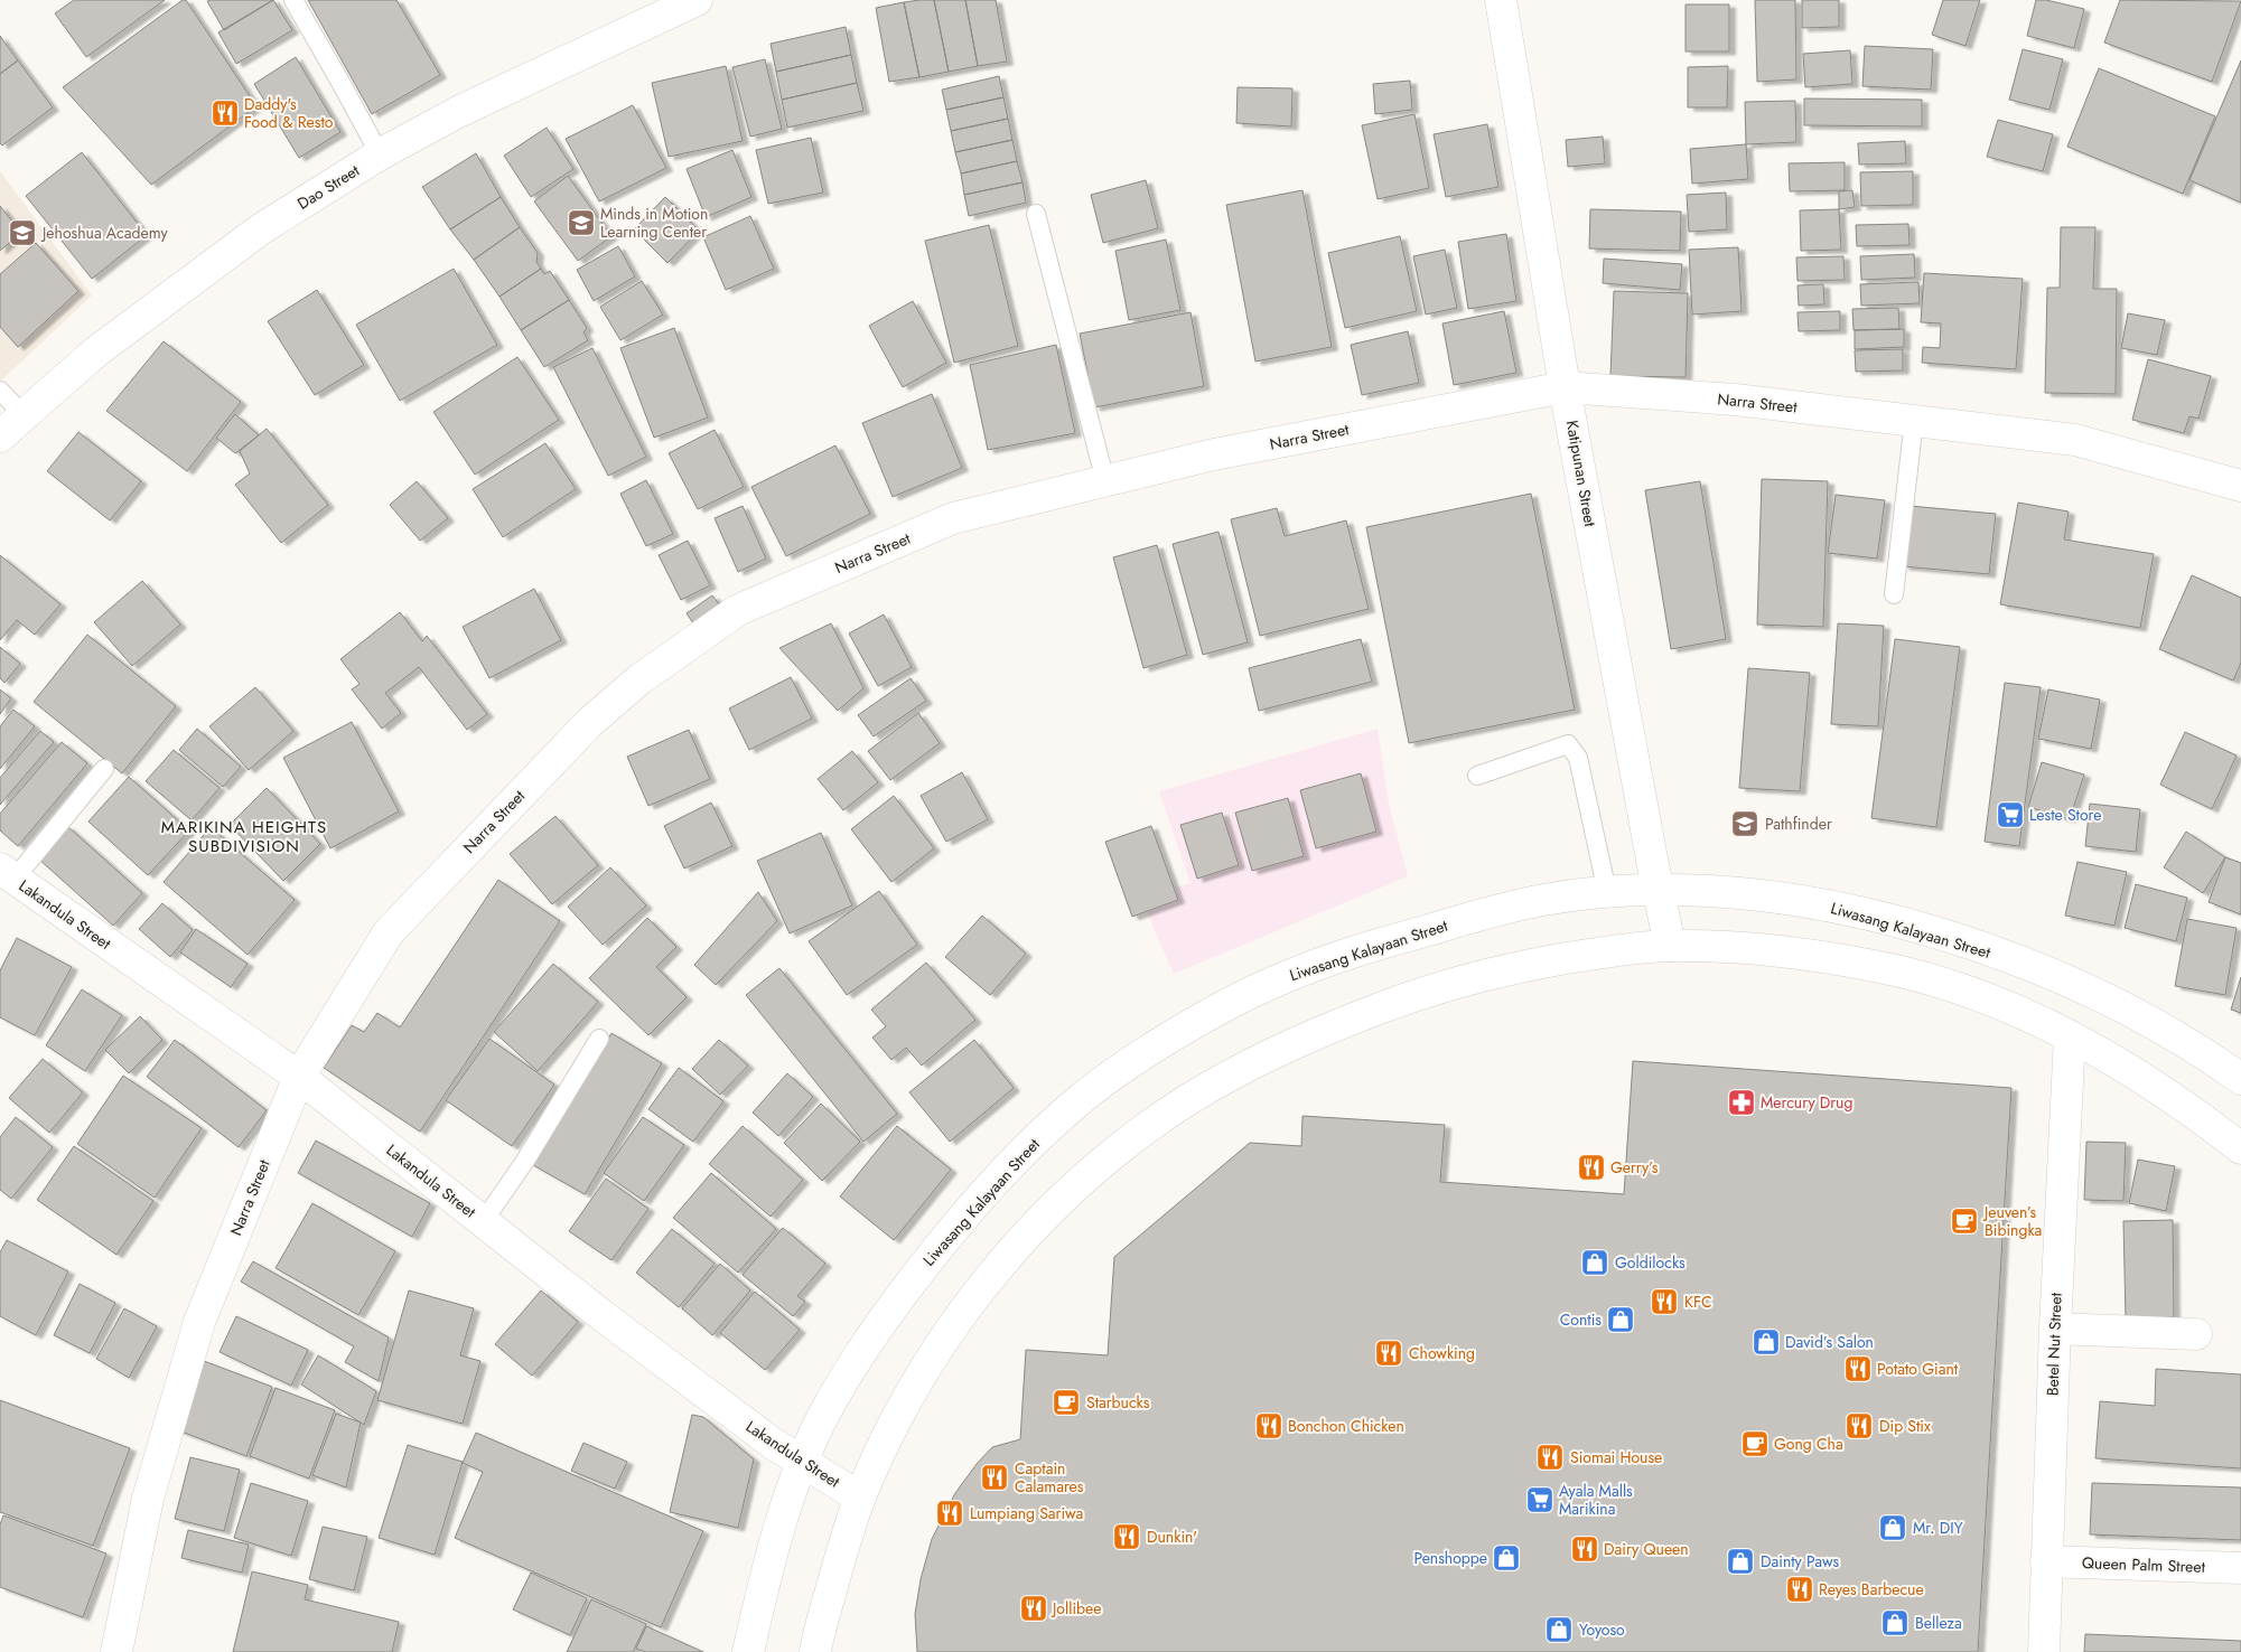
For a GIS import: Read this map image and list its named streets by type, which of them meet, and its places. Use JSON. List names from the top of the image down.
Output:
{
  "streets": {
    "street": [
      "Dao Street",
      "Narra Street",
      "Katipunan Street",
      "Lakandula Street",
      "Liwasang Kalayaan Street",
      "Betel Nut Street",
      "Queen Palm Street"
    ]
  },
  "crossings": [
    ["Narra Street", "Katipunan Street"],
    ["Narra Street", "Lakandula Street"],
    ["Katipunan Street", "Liwasang Kalayaan Street"],
    ["Lakandula Street", "Liwasang Kalayaan Street"],
    ["Betel Nut Street", "Queen Palm Street"]
  ],
  "districts": ["MARIKINA HEIGHTS SUBDIVISION"],
  "places": {
    "restaurant": [
      "Daddy's Food & Resto",
      "Gerry’s",
      "KFC",
      "Chowking",
      "Potato Giant",
      "Bonchon Chicken",
      "Dip Stix",
      "Siomai House",
      "Captain Calamares",
      "Lumpiang Sariwa",
      "Dunkin'",
      "Dairy Queen",
      "Reyes Barbecue",
      "Jollibee"
    ],
    "school or university": ["Minds in Motion Learning Center", "Jehoshua Academy", "Pathfinder"],
    "supermarket": ["Leste Store", "Ayala Malls Marikina"],
    "pharmacy": ["Mercury Drug"],
    "cafe": ["Jeuven’s Bibingka", "Starbucks", "Gong Cha"],
    "shop": [
      "Goldilocks",
      "Contis",
      "David’s Salon",
      "Mr. DIY",
      "Penshoppe",
      "Dainty Paws",
      "Belleza",
      "Yoyoso"
    ]
  }
}
